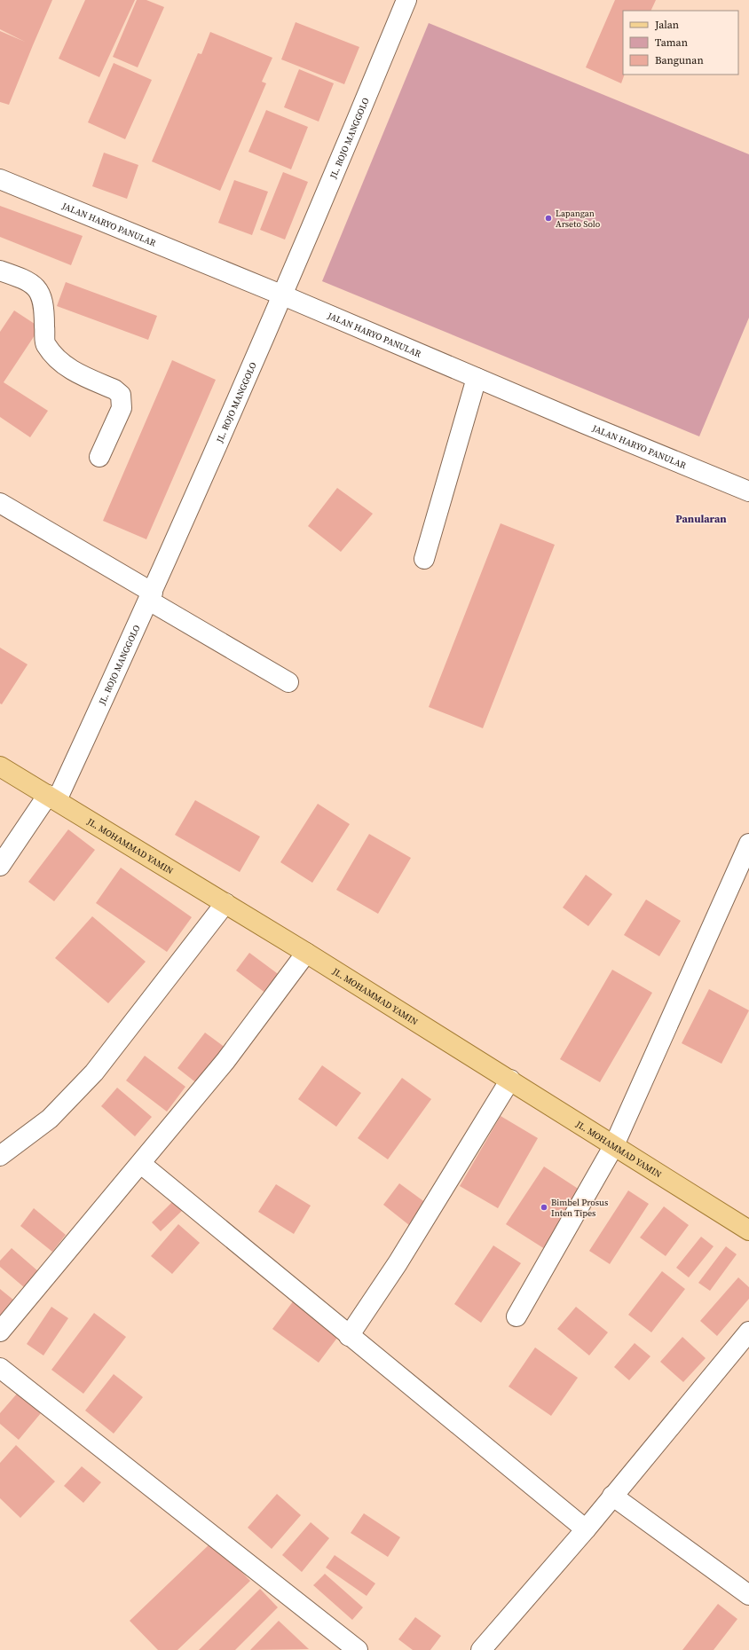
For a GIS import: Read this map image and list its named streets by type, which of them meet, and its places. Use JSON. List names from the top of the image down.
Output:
{
  "streets": {
    "main road": ["JL. MOHAMMAD YAMIN"],
    "street": ["JL. ROJO MANGGOLO", "JALAN HARYO PANULAR"]
  },
  "crossings": [
    ["JL. ROJO MANGGOLO", "JALAN HARYO PANULAR"],
    ["JL. ROJO MANGGOLO", "JL. MOHAMMAD YAMIN"]
  ],
  "districts": ["Panularan"],
  "places": ["Lapangan Arseto Solo", "Bimbel Prosus Inten Tipes"],
  "legend": ["Jalan", "Taman", "Bangunan"]
}
